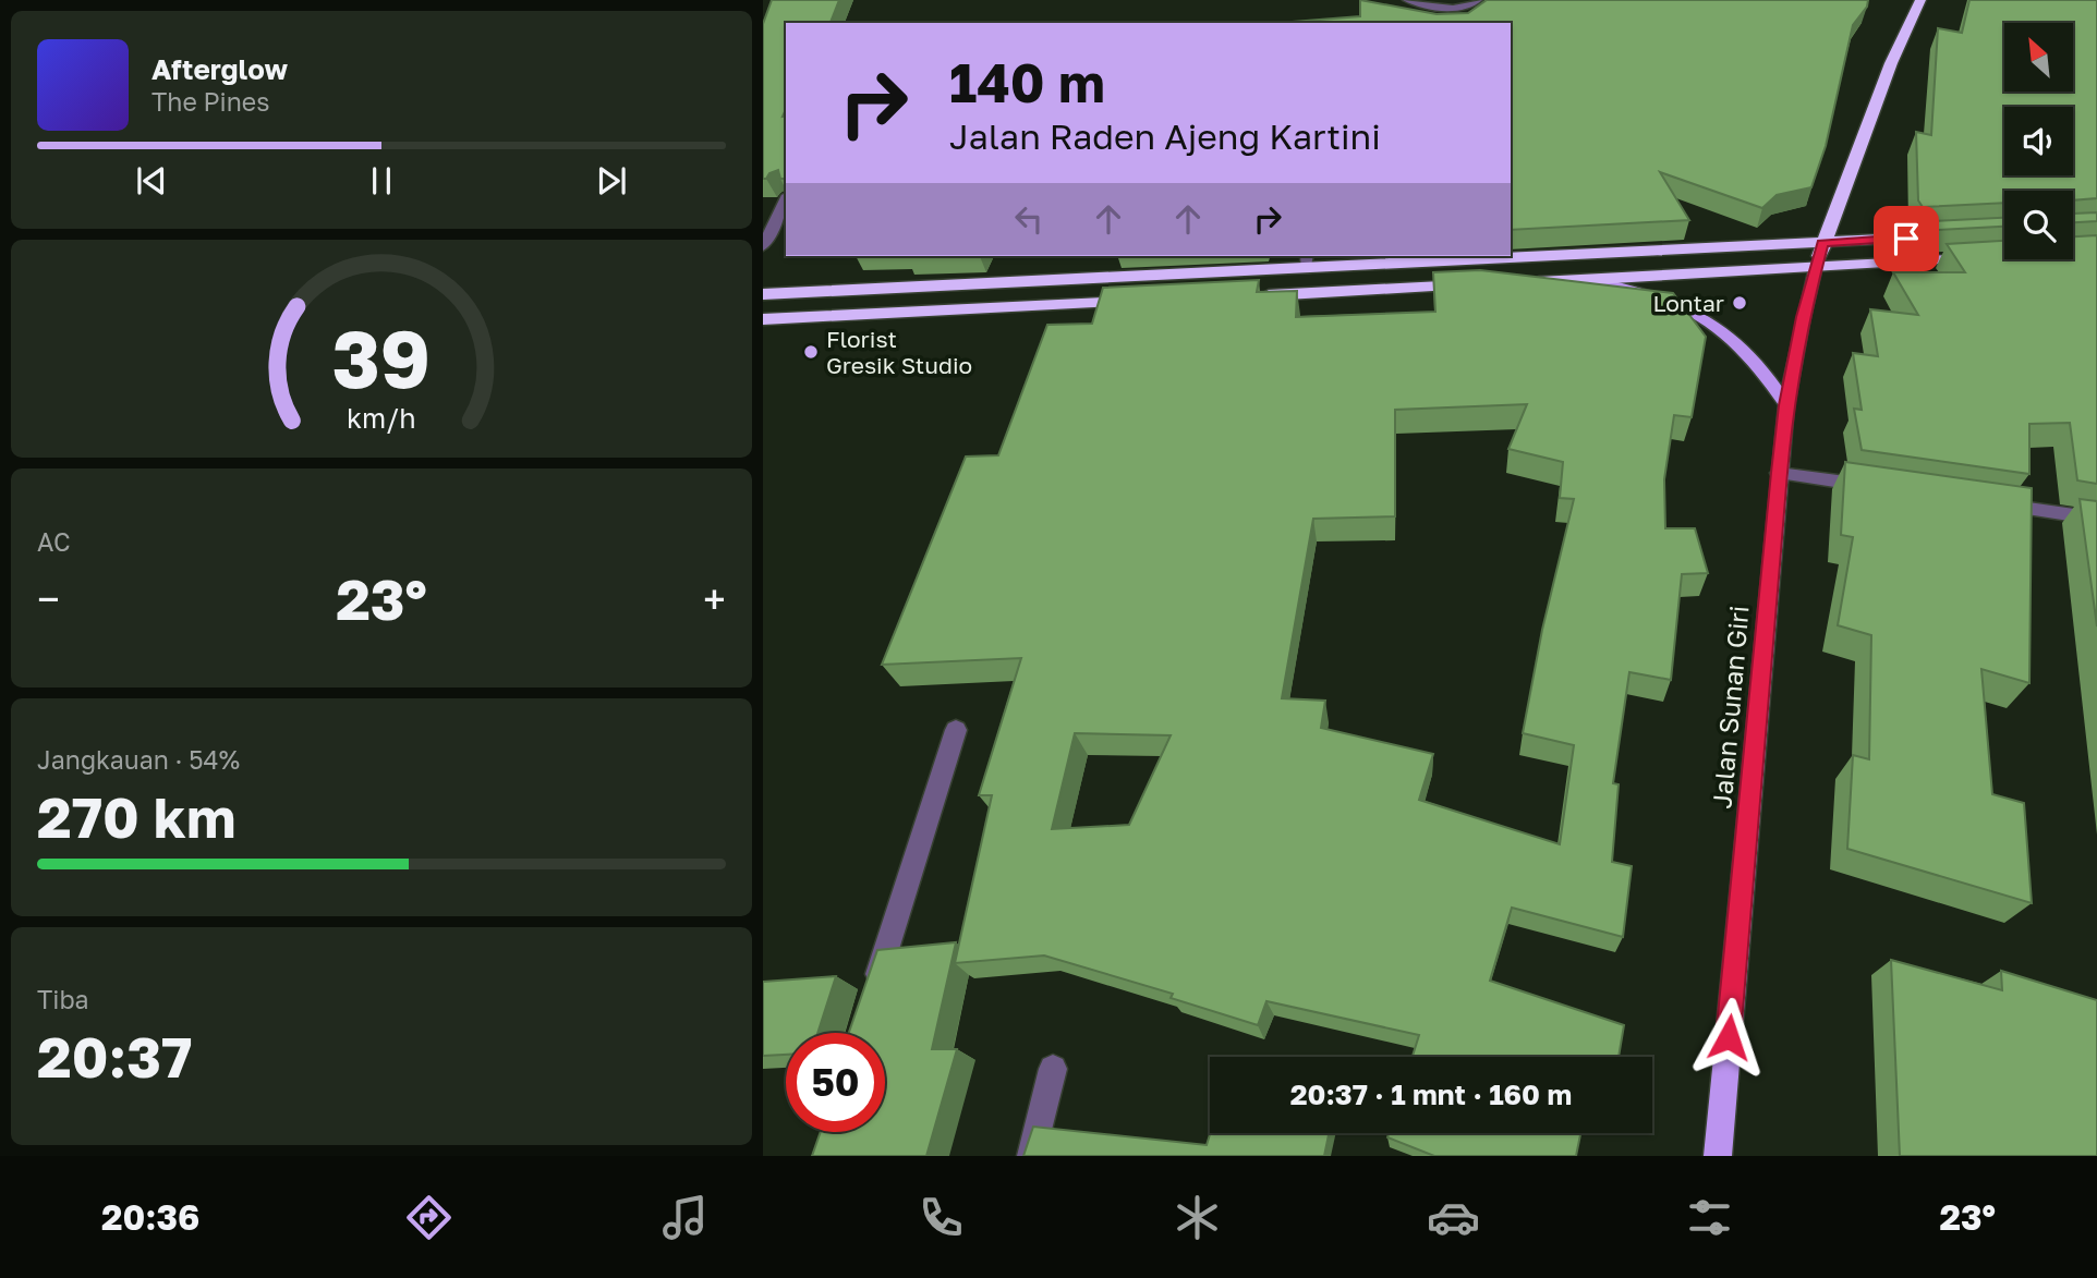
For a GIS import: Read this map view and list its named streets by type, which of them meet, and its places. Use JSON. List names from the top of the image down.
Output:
{
  "streets": {
    "main road": ["Jalan Sunan Giri"]
  },
  "places": ["Lontar", "Florist Gresik Studio"],
  "north": "top left",
  "page": {
    "turn": ["140 m", "Jalan Raden Ajeng Kartini"],
    "song": ["Afterglow", "The Pines"],
    "tile": [
      "AC",
      ["Jangkauan · 54%", "270 km"],
      ["Tiba", "20:37"]
    ],
    "heat": ["−", "23°", "+"],
    "limit": "50",
    "trip": "20:37 · 1 mnt · 160 m",
    "tabs": ["20:36", "23°"],
    "gauge": ["39", "km/h"]
  }
}
